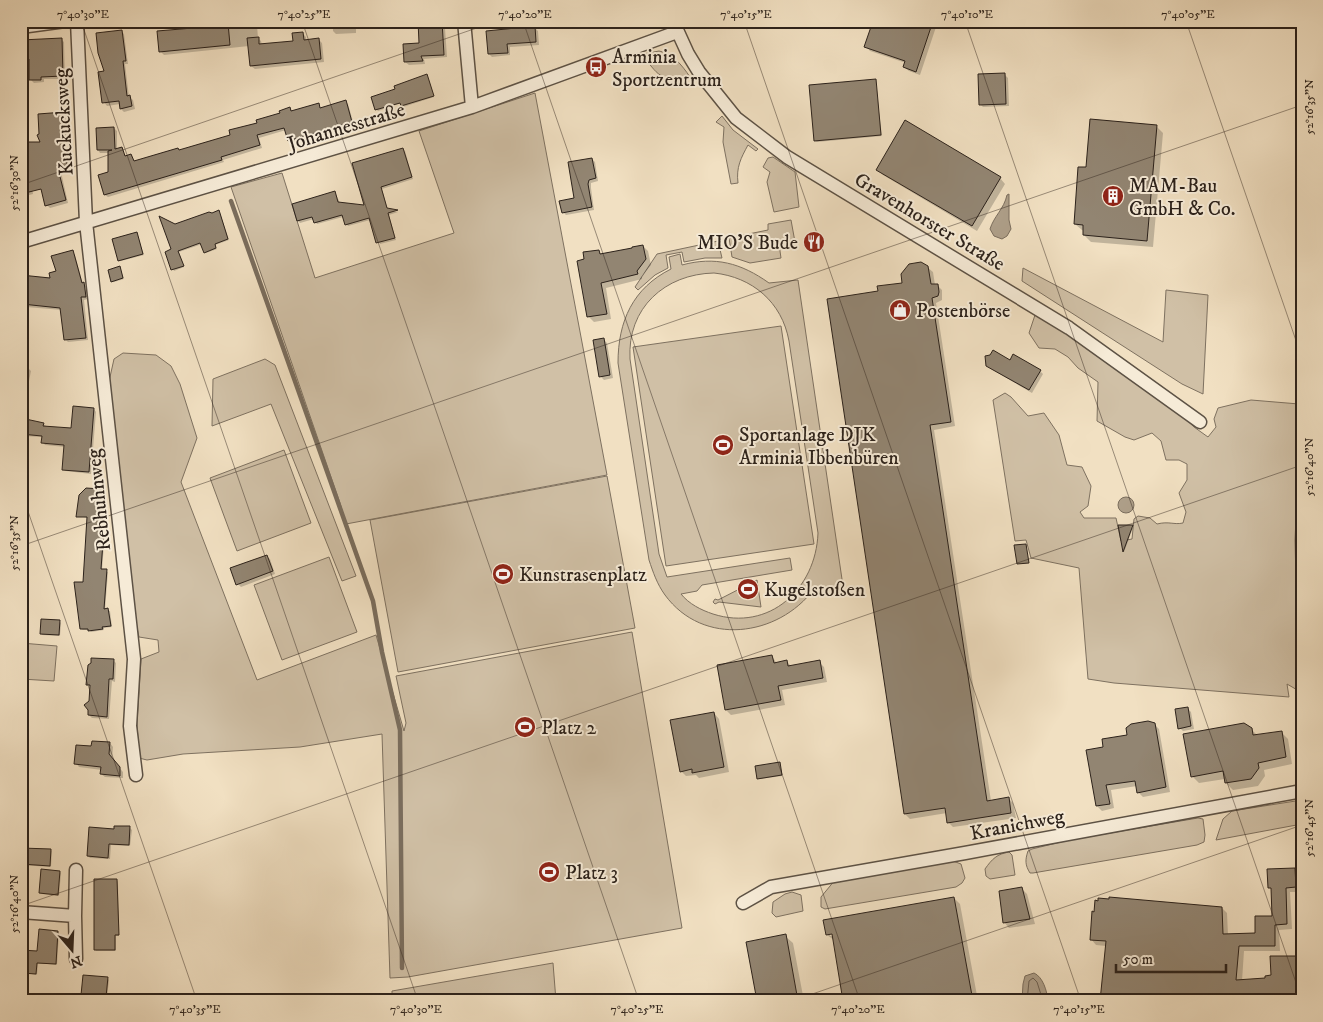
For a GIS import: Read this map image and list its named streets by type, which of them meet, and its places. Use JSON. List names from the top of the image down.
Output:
{
  "streets": {
    "street": [
      "Kuckucksweg",
      "Johannesstraße",
      "Gravenhorster Straße",
      "Rebhuhnweg",
      "Kranichweg"
    ]
  },
  "crossings": [
    ["Kuckucksweg", "Johannesstraße"],
    ["Kuckucksweg", "Rebhuhnweg"],
    ["Johannesstraße", "Gravenhorster Straße"],
    ["Johannesstraße", "Rebhuhnweg"]
  ],
  "places": {
    "bus stop": ["Arminia Sportzentrum"],
    "building": ["MAM-Bau GmbH & Co."],
    "restaurant": ["MIO'S Bude"],
    "shop": ["Postenbörse"],
    "sports": [
      "Sportanlage DJK Arminia Ibbenbüren",
      "Kunstrasenplatz",
      "Kugelstoßen",
      "Platz 2",
      "Platz 3"
    ]
  },
  "scale_bar": "50 m",
  "north": "bottom",
  "coordinates": [
    "7°40'30\"E",
    "7°40'25\"E",
    "7°40'20\"E",
    "7°40'15\"E",
    "7°40'10\"E",
    "7°40'05\"E",
    "52°16'35\"N",
    "52°16'30\"N",
    "52°16'40\"N",
    "52°16'45\"N",
    "7°40'35\"E"
  ]
}
